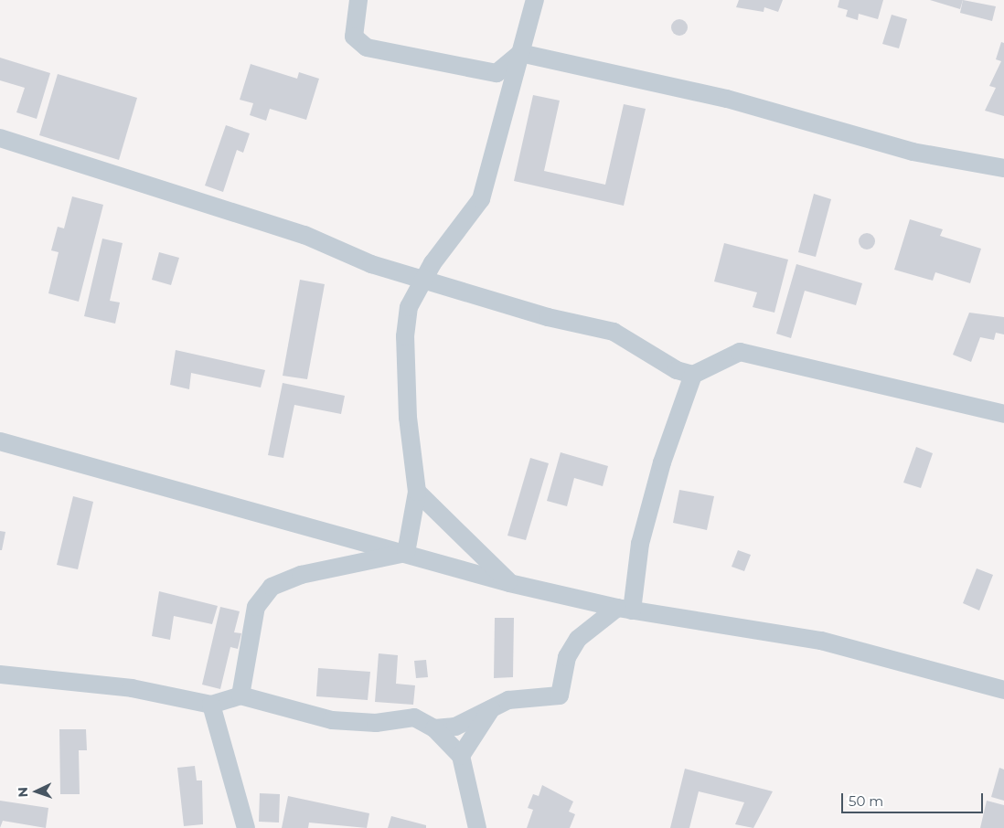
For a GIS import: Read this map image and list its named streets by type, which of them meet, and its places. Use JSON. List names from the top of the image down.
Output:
{
  "scale_bar": "50 m",
  "north": "left"
}
